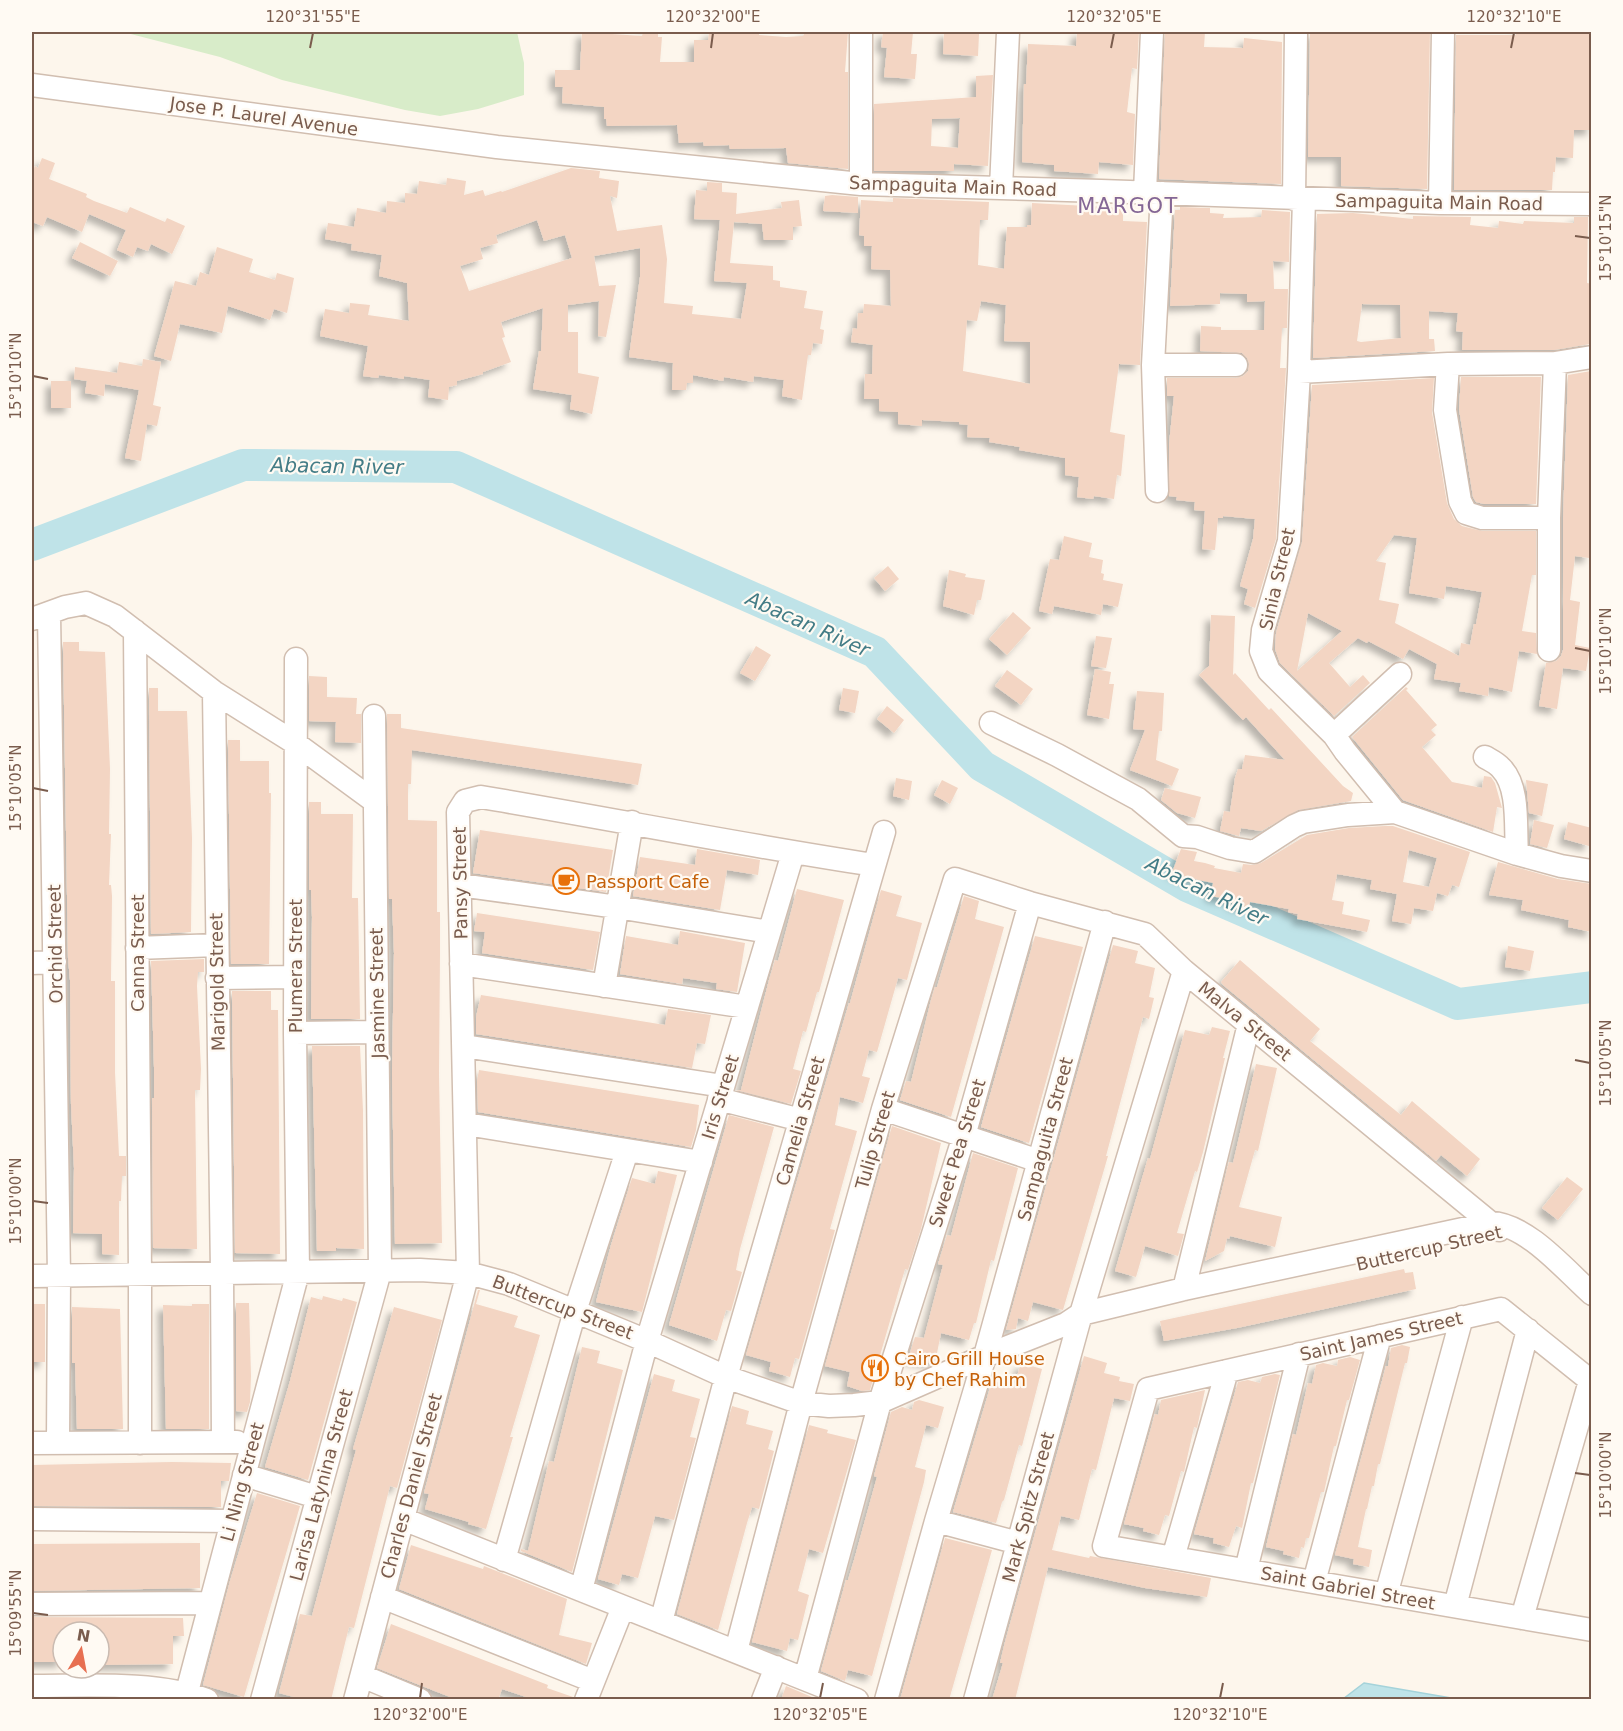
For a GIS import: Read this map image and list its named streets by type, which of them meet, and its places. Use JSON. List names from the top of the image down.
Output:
{
  "streets": {
    "street": [
      "Jose P. Laurel Avenue",
      "Sampaguita Main Road",
      "Sinia Street",
      "Pansy Street",
      "Orchid Street",
      "Canna Street",
      "Plumera Street",
      "Marigold Street",
      "Jasmine Street",
      "Malva Street",
      "Iris Street",
      "Camelia Street",
      "Sampaguita Street",
      "Tulip Street",
      "Sweet Pea Street",
      "Buttercup Street",
      "Saint James Street",
      "Li Ning Street",
      "Larisa Latynina Street",
      "Charles Daniel Street",
      "Mark Spitz Street",
      "Saint Gabriel Street"
    ]
  },
  "crossings": [
    ["Jose P. Laurel Avenue", "Sampaguita Main Road"],
    ["Sampaguita Main Road", "Sinia Street"],
    ["Pansy Street", "Iris Street"],
    ["Pansy Street", "Camelia Street"],
    ["Pansy Street", "Buttercup Street"],
    ["Pansy Street", "Charles Daniel Street"],
    ["Orchid Street", "Buttercup Street"],
    ["Canna Street", "Buttercup Street"],
    ["Plumera Street", "Buttercup Street"],
    ["Plumera Street", "Li Ning Street"],
    ["Marigold Street", "Buttercup Street"],
    ["Jasmine Street", "Buttercup Street"],
    ["Jasmine Street", "Larisa Latynina Street"],
    ["Malva Street", "Sampaguita Street"],
    ["Malva Street", "Tulip Street"],
    ["Malva Street", "Sweet Pea Street"],
    ["Malva Street", "Buttercup Street"],
    ["Malva Street", "Mark Spitz Street"],
    ["Iris Street", "Buttercup Street"],
    ["Camelia Street", "Buttercup Street"],
    ["Sampaguita Street", "Buttercup Street"],
    ["Tulip Street", "Buttercup Street"],
    ["Sweet Pea Street", "Buttercup Street"],
    ["Buttercup Street", "Li Ning Street"],
    ["Buttercup Street", "Larisa Latynina Street"],
    ["Buttercup Street", "Charles Daniel Street"],
    ["Buttercup Street", "Mark Spitz Street"],
    ["Saint James Street", "Saint Gabriel Street"]
  ],
  "districts": ["MARGOT"],
  "water": ["Abacan River"],
  "places": {
    "cafe": ["Passport Cafe"],
    "restaurant": ["Cairo Grill House by Chef Rahim"]
  },
  "north": "top",
  "coordinates": [
    "120°31'55\"E",
    "120°32'00\"E",
    "120°32'05\"E",
    "120°32'10\"E",
    "15°10'15\"N",
    "15°10'10\"N",
    "15°10'05\"N",
    "15°10'00\"N",
    "15°09'55\"N"
  ]
}
